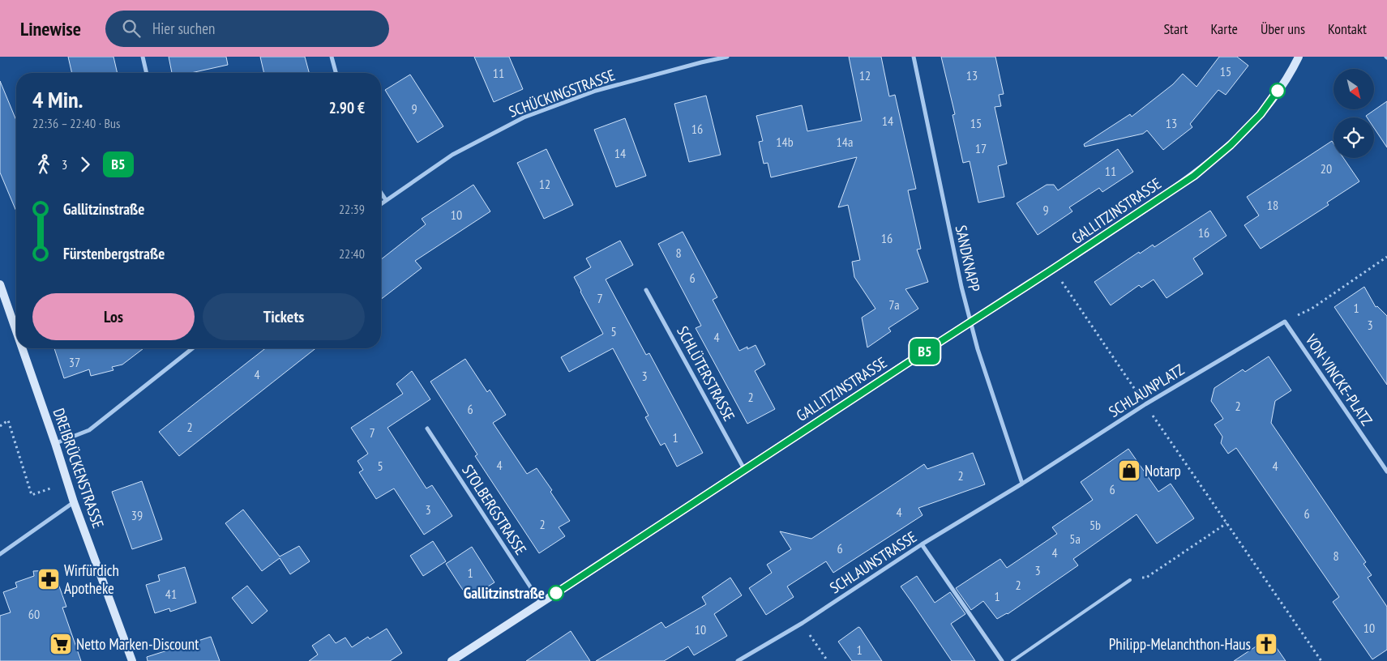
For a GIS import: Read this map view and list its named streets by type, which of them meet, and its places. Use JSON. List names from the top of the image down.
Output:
{
  "streets": {
    "street": [
      "SCHÜCKINGSTRASSE",
      "GALLITZINSTRASSE",
      "SANDKNAPP",
      "SCHLÜTERSTRASSE",
      "VON-VINCKE-PLATZ",
      "SCHLAUNPLATZ",
      "DREIBRÜCKENSTRASSE",
      "STOLBERGSTRASSE",
      "SCHLAUNSTRASSE"
    ]
  },
  "crossings": [
    ["GALLITZINSTRASSE", "SANDKNAPP"],
    ["GALLITZINSTRASSE", "SCHLÜTERSTRASSE"],
    ["GALLITZINSTRASSE", "STOLBERGSTRASSE"],
    ["SANDKNAPP", "SCHLAUNPLATZ"],
    ["SANDKNAPP", "SCHLAUNSTRASSE"],
    ["VON-VINCKE-PLATZ", "SCHLAUNPLATZ"],
    ["SCHLAUNPLATZ", "SCHLAUNSTRASSE"]
  ],
  "places": {
    "shop": ["Notarp"],
    "pharmacy": ["Wirfürdich Apotheke"],
    "other": ["Gallitzinstraße"],
    "supermarket": ["Netto Marken-Discount"],
    "church": ["Philipp-Melanchthon-Haus"]
  },
  "lines": ["bus line B5"],
  "house_numbers": [
    "15",
    "11",
    "12",
    "13",
    "9",
    "14",
    "15",
    "13",
    "16",
    "14b",
    "14a",
    "17",
    "14",
    "20",
    "11",
    "12",
    "18",
    "9",
    "10",
    "16",
    "16",
    "8",
    "6",
    "7",
    "7a",
    "1",
    "3",
    "5",
    "4",
    "37",
    "4",
    "3",
    "2",
    "2",
    "6",
    "2",
    "7",
    "1",
    "4",
    "5",
    "4",
    "2",
    "6",
    "3",
    "4",
    "6",
    "39",
    "2",
    "5b",
    "5a",
    "6",
    "4",
    "8",
    "3",
    "1",
    "2",
    "41",
    "1",
    "60",
    "10",
    "10",
    "1"
  ],
  "north": "bottom right",
  "page": {
    "header": "Linewise",
    "search": "Hier suchen",
    "nav": [
      "Start",
      "Karte",
      "Über uns",
      "Kontakt"
    ],
    "on_map": "B5",
    "heading": ["4 Min.", "22:36 – 22:40 · Bus", "2.90 €"],
    "legs": ["3", "B5"],
    "list": [
      {
        "name": "Gallitzinstraße",
        "value": "22:39"
      },
      {
        "name": "Fürstenbergstraße",
        "value": "22:40"
      }
    ],
    "buttons": ["Los", "Tickets"]
  }
}
